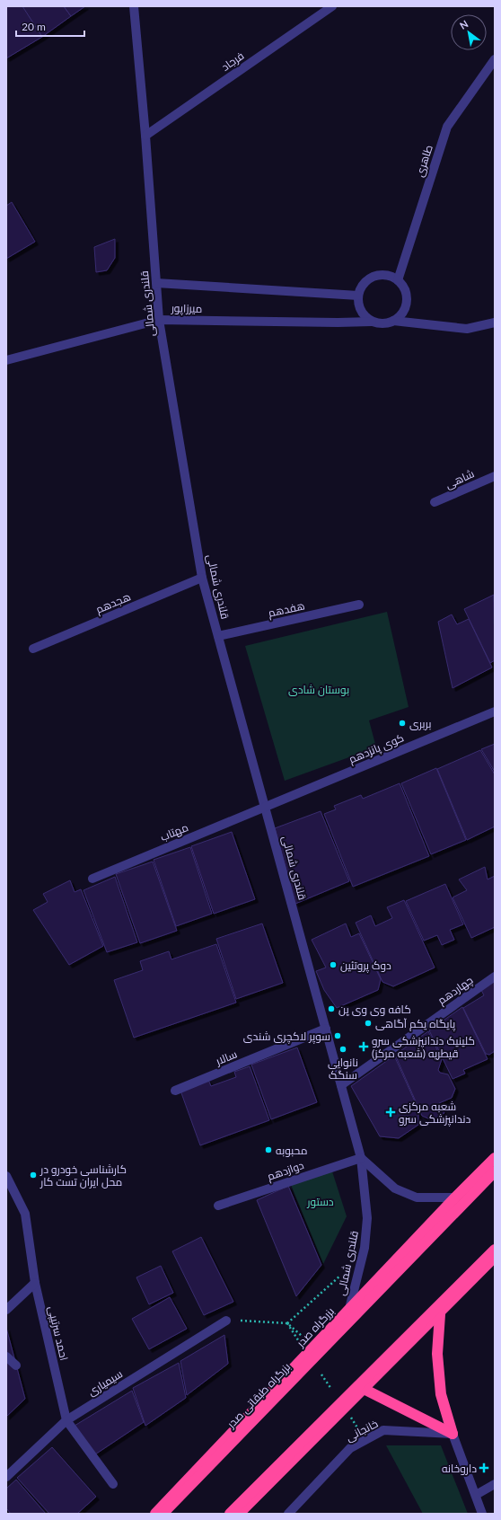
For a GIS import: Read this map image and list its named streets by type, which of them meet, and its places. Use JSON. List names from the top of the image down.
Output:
{
  "streets": {
    "highway": ["بزرگراه صدر", "بزرگراه طبقاتی صدر"],
    "street": [
      "فرجاد",
      "طاهری",
      "قلندری شمالی",
      "میرزاپور",
      "شاهی",
      "هجدهم",
      "هفدهم",
      "کوی پانزدهم",
      "مهتاب",
      "چهاردهم",
      "سالار",
      "دوازدهم",
      "احمد سرتیپی",
      "سیمیاری",
      "خانجانی"
    ]
  },
  "crossings": [
    ["فرجاد", "قلندری شمالی"],
    ["طاهری", "میرزاپور"],
    ["قلندری شمالی", "میرزاپور"],
    ["قلندری شمالی", "هجدهم"],
    ["قلندری شمالی", "هفدهم"],
    ["قلندری شمالی", "کوی پانزدهم"],
    ["قلندری شمالی", "مهتاب"],
    ["قلندری شمالی", "چهاردهم"],
    ["قلندری شمالی", "سالار"],
    ["قلندری شمالی", "دوازدهم"],
    ["قلندری شمالی", "بزرگراه صدر"],
    ["کوی پانزدهم", "مهتاب"],
    ["احمد سرتیپی", "سیمیاری"]
  ],
  "parks": ["بوستان شادی", "دستور"],
  "places": {
    "other": [
      "بربری",
      "دوک پروتئین",
      "کافه وی وی یِن",
      "پایگاه یکم آگاهی",
      "سوپر لاکچری شندی",
      "نانوایی سنگک",
      "محبوبه",
      "کارشناسی خودرو در محل ایران تست کار"
    ],
    "health": ["کلینیک دندانپزشکی سرو قیطریه (شعبه مرکز)", "شعبه مرکزی دندانپزشکی سرو", "داروخانه"]
  },
  "scale_bar": "20 m",
  "north": "top left"
}
